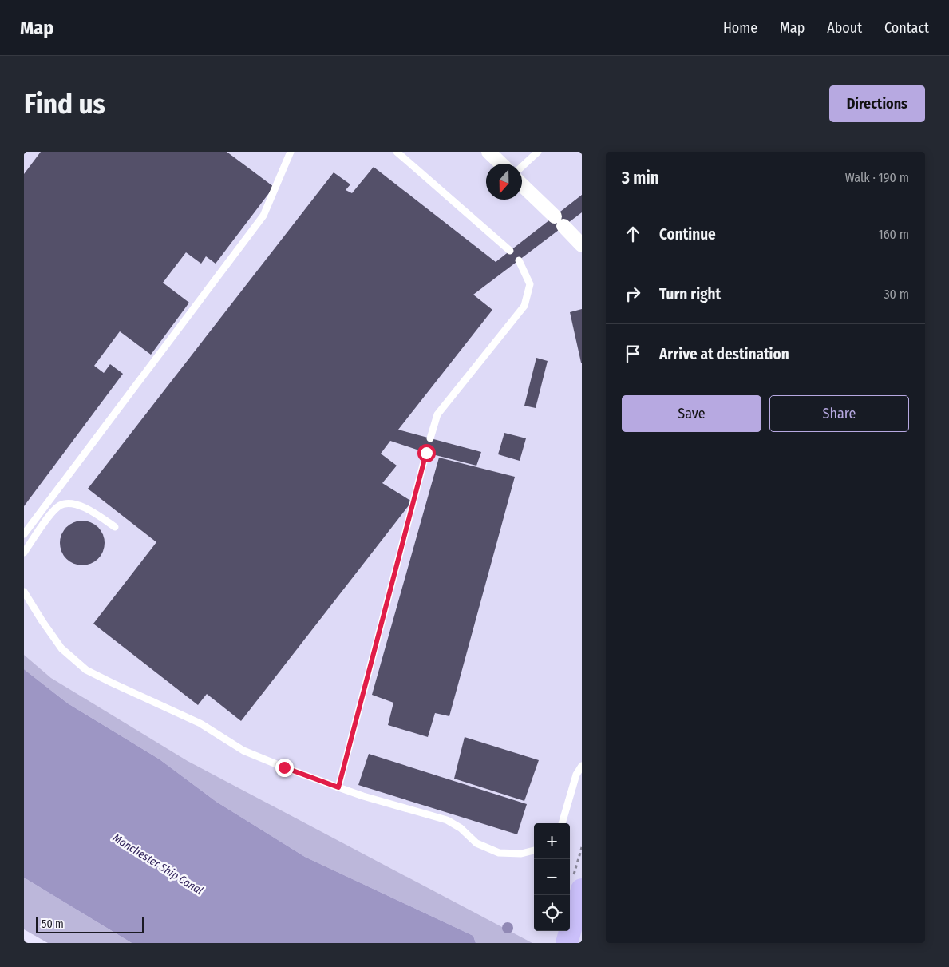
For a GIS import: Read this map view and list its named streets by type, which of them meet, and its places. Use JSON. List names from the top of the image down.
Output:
{
  "water": ["Manchester Ship Canal"],
  "scale_bar": "50 m",
  "north": "bottom",
  "page": {
    "header": "Map",
    "nav": [
      "Home",
      "Map",
      "About",
      "Contact"
    ],
    "buttons": [
      "Directions",
      ["Save", "Share"]
    ],
    "title": "Find us",
    "heading": ["3 min", "Walk · 190 m"],
    "list": [
      ["Continue", "160 m"],
      ["Turn right", "30 m"],
      "Arrive at destination"
    ],
    "map_buttons": ["+", "−"],
    "scale": "50 m"
  }
}
